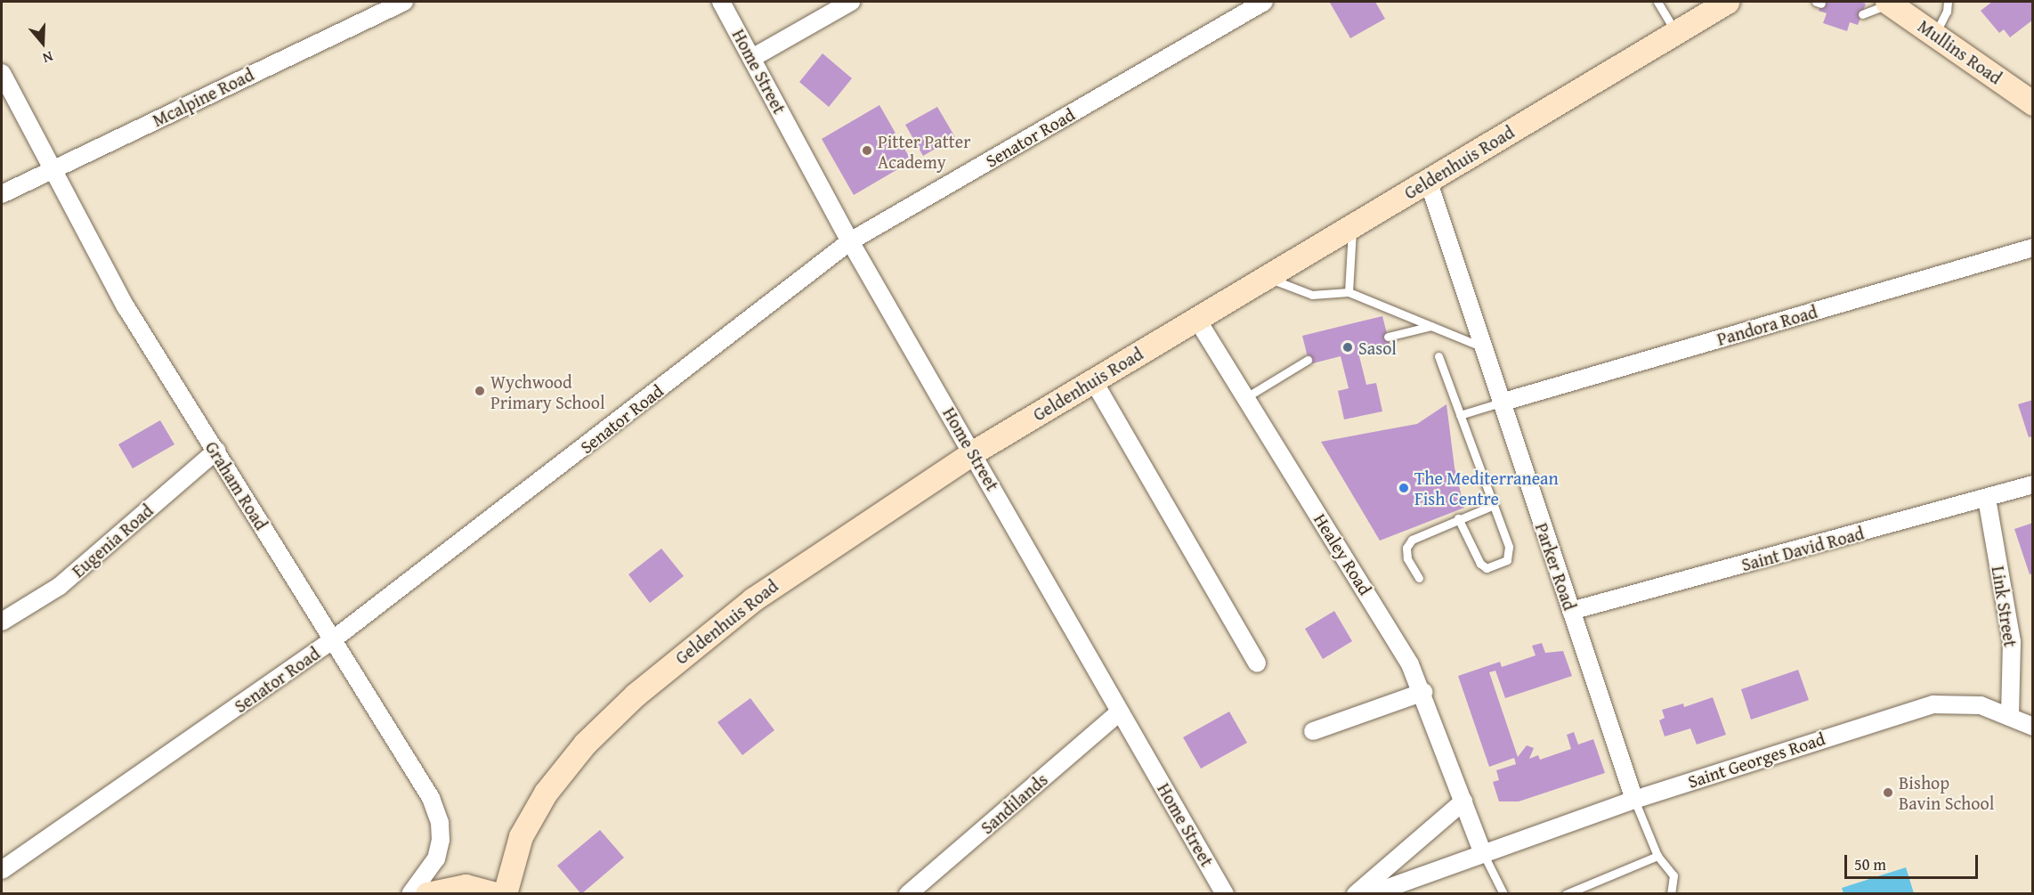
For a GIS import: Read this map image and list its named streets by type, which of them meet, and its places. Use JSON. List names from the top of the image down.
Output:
{
  "streets": {
    "main road": ["Mullins Road", "Geldenhuis Road"],
    "street": [
      "Home Street",
      "Mcalpine Road",
      "Senator Road",
      "Pandora Road",
      "Graham Road",
      "Eugenia Road",
      "Saint David Road",
      "Healey Road",
      "Parker Road",
      "Link Street",
      "Saint Georges Road",
      "Sandilands"
    ]
  },
  "crossings": [
    ["Home Street", "Senator Road"],
    ["Home Street", "Geldenhuis Road"],
    ["Home Street", "Sandilands"],
    ["Mcalpine Road", "Graham Road"],
    ["Senator Road", "Graham Road"],
    ["Geldenhuis Road", "Healey Road"],
    ["Geldenhuis Road", "Parker Road"],
    ["Pandora Road", "Parker Road"],
    ["Graham Road", "Eugenia Road"],
    ["Saint David Road", "Parker Road"],
    ["Saint David Road", "Link Street"],
    ["Healey Road", "Saint Georges Road"],
    ["Parker Road", "Saint Georges Road"],
    ["Link Street", "Saint Georges Road"]
  ],
  "places": [
    "Pitter Patter Academy",
    "Sasol",
    "Wychwood Primary School",
    "The Mediterranean Fish Centre",
    "Bishop Bavin School"
  ],
  "scale_bar": "50 m",
  "north": "bottom"
}
